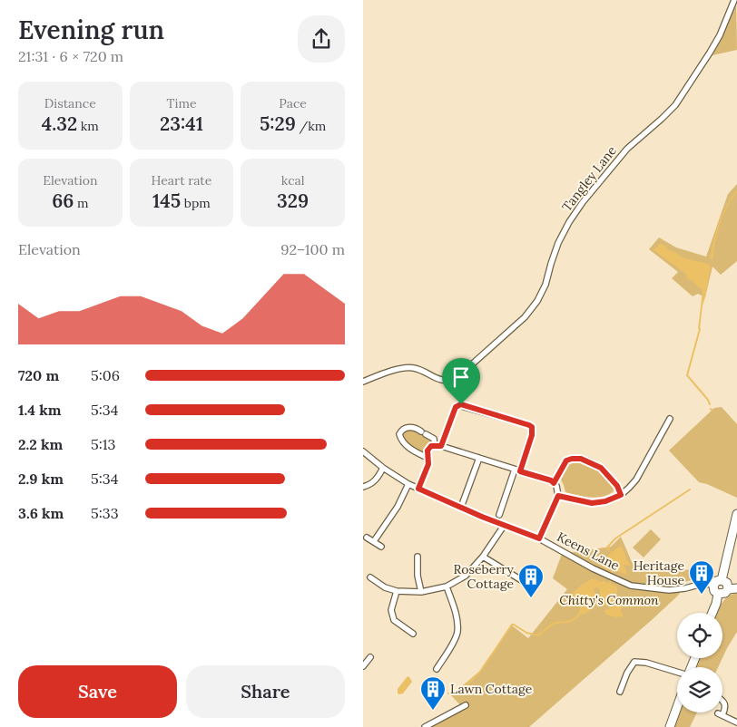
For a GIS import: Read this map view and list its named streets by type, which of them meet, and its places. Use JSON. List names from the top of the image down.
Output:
{
  "streets": {
    "street": ["Tangley Lane", "Keens Lane"]
  },
  "parks": ["Chitty's Common"],
  "places": {
    "building": ["Heritage House", "Roseberry Cottage", "Lawn Cottage"]
  },
  "page": {
    "heading": ["Evening run", "21:31 · 6 × 720 m"],
    "stats": [
      ["Distance", "4.32 km"],
      ["Time", "23:41"],
      ["Pace", "5:29 /km"],
      ["Elevation", "66 m"],
      ["Heart rate", "145 bpm"],
      ["kcal", "329"]
    ],
    "chart": ["Elevation", "92–100 m"],
    "list": [
      {
        "name": "720 m",
        "note": "5:06"
      },
      {
        "name": "1.4 km",
        "note": "5:34"
      },
      {
        "name": "2.2 km",
        "note": "5:13"
      },
      {
        "name": "2.9 km",
        "note": "5:34"
      },
      {
        "name": "3.6 km",
        "note": "5:33"
      }
    ],
    "buttons": ["Save", "Share"]
  }
}
